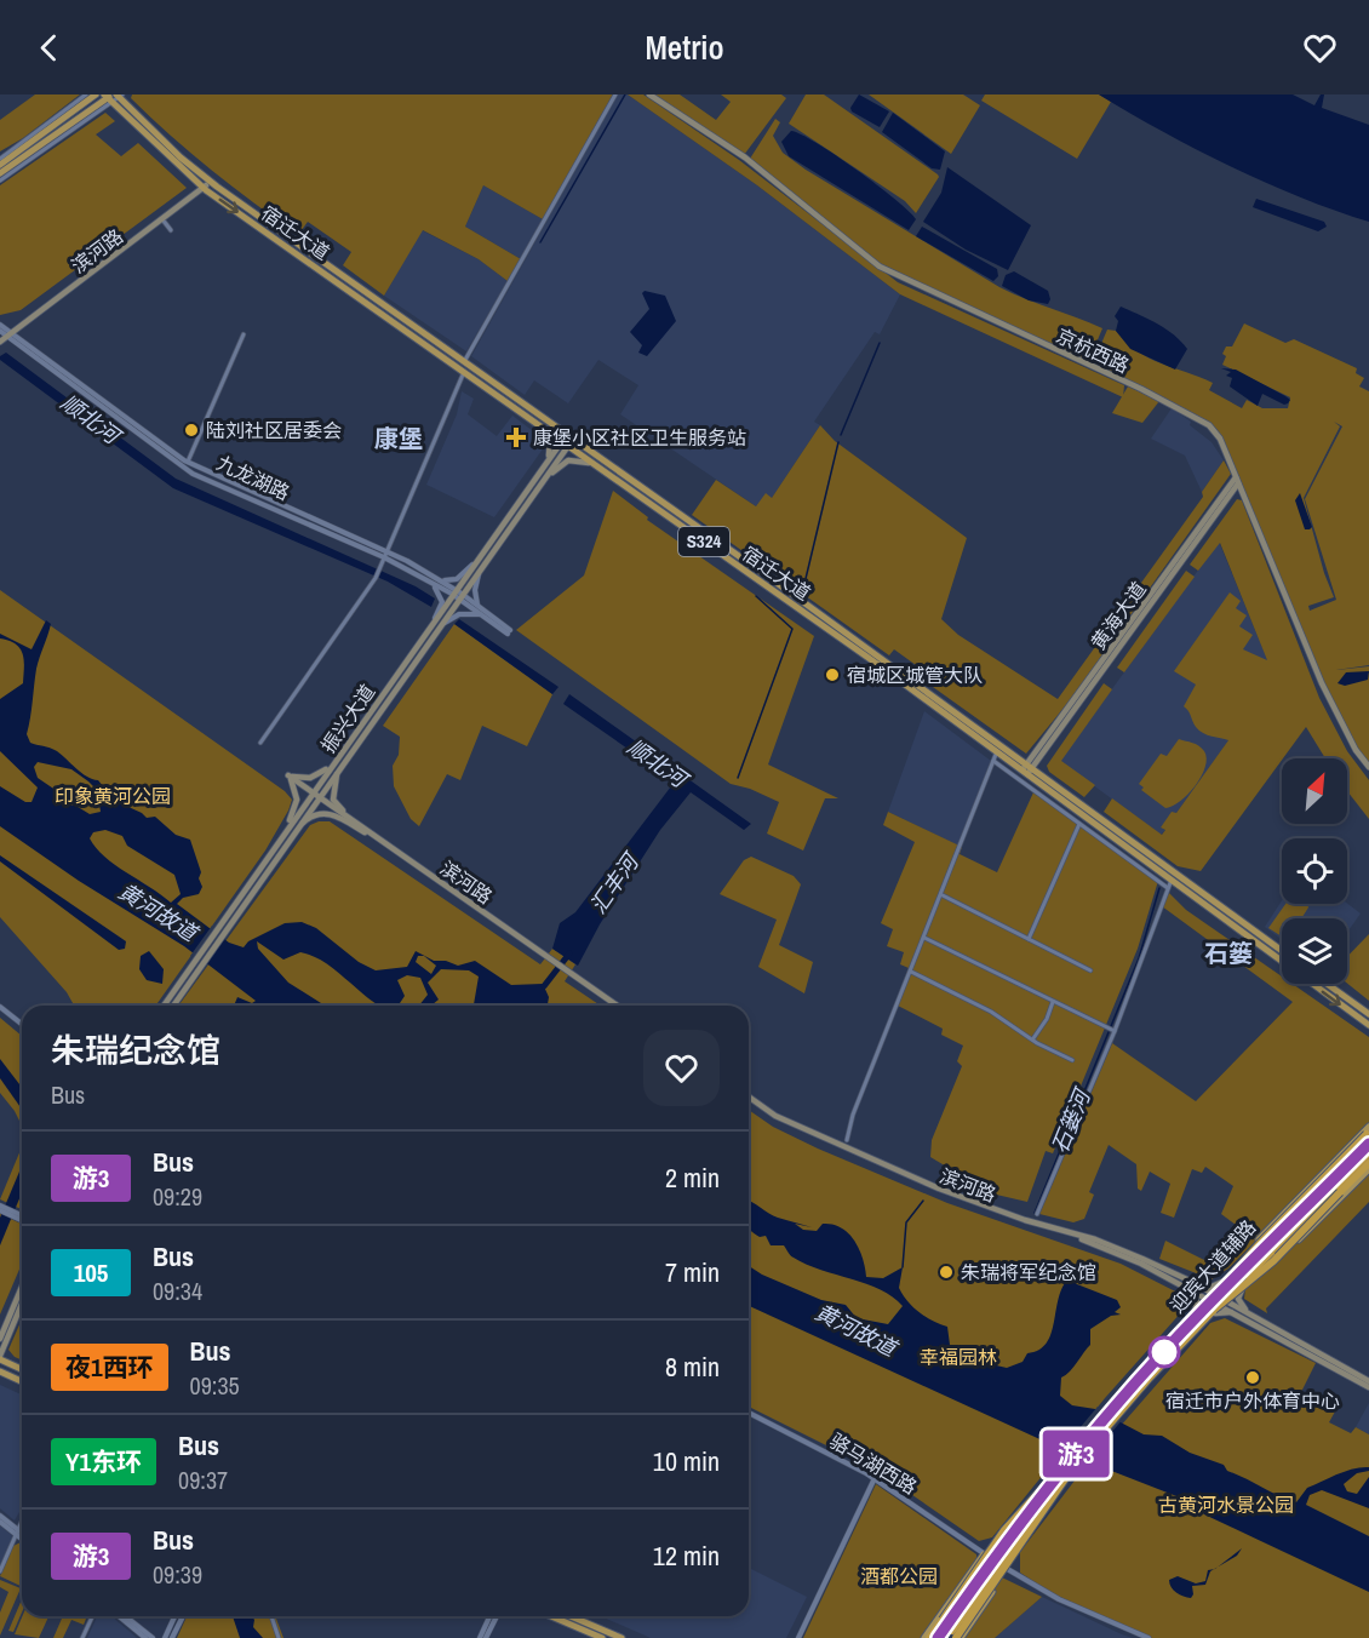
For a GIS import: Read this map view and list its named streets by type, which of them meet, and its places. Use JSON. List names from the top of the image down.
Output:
{
  "streets": {
    "main road": [
      "宿迁大道",
      "滨河路",
      "京杭西路",
      "S324",
      "黄海大道",
      "振兴大道",
      "迎宾大道辅路"
    ],
    "street": ["九龙湖路", "骆马湖西路"]
  },
  "crossings": [
    ["宿迁大道", "滨河路"],
    ["宿迁大道", "黄海大道"],
    ["宿迁大道", "振兴大道"],
    ["滨河路", "九龙湖路"],
    ["滨河路", "振兴大道"],
    ["滨河路", "迎宾大道辅路"],
    ["京杭西路", "黄海大道"],
    ["九龙湖路", "振兴大道"],
    ["迎宾大道辅路", "骆马湖西路"]
  ],
  "districts": ["康堡", "石篓"],
  "water": [
    "顺北河",
    "汇丰河",
    "黄河故道",
    "石篓河"
  ],
  "parks": [
    "印象黄河公园",
    "幸福园林",
    "古黄河水景公园",
    "酒都公园"
  ],
  "places": {
    "other": [
      "陆刘社区居委会",
      "宿城区城管大队",
      "朱瑞将军纪念馆",
      "宿迁市户外体育中心"
    ],
    "health": ["康堡小区社区卫生服务站"]
  },
  "lines": ["bus line 游3"],
  "north": "top right",
  "page": {
    "header": "Metrio",
    "on_map": "游3",
    "heading": ["朱瑞纪念馆", "Bus"],
    "list": [
      {
        "mark": "游3",
        "name": "Bus",
        "note": "09:29",
        "value": "2 min"
      },
      {
        "mark": "105",
        "name": "Bus",
        "note": "09:34",
        "value": "7 min"
      },
      {
        "mark": "夜1西环",
        "name": "Bus",
        "note": "09:35",
        "value": "8 min"
      },
      {
        "mark": "Y1东环",
        "name": "Bus",
        "note": "09:37",
        "value": "10 min"
      },
      {
        "mark": "游3",
        "name": "Bus",
        "note": "09:39",
        "value": "12 min"
      }
    ]
  }
}
